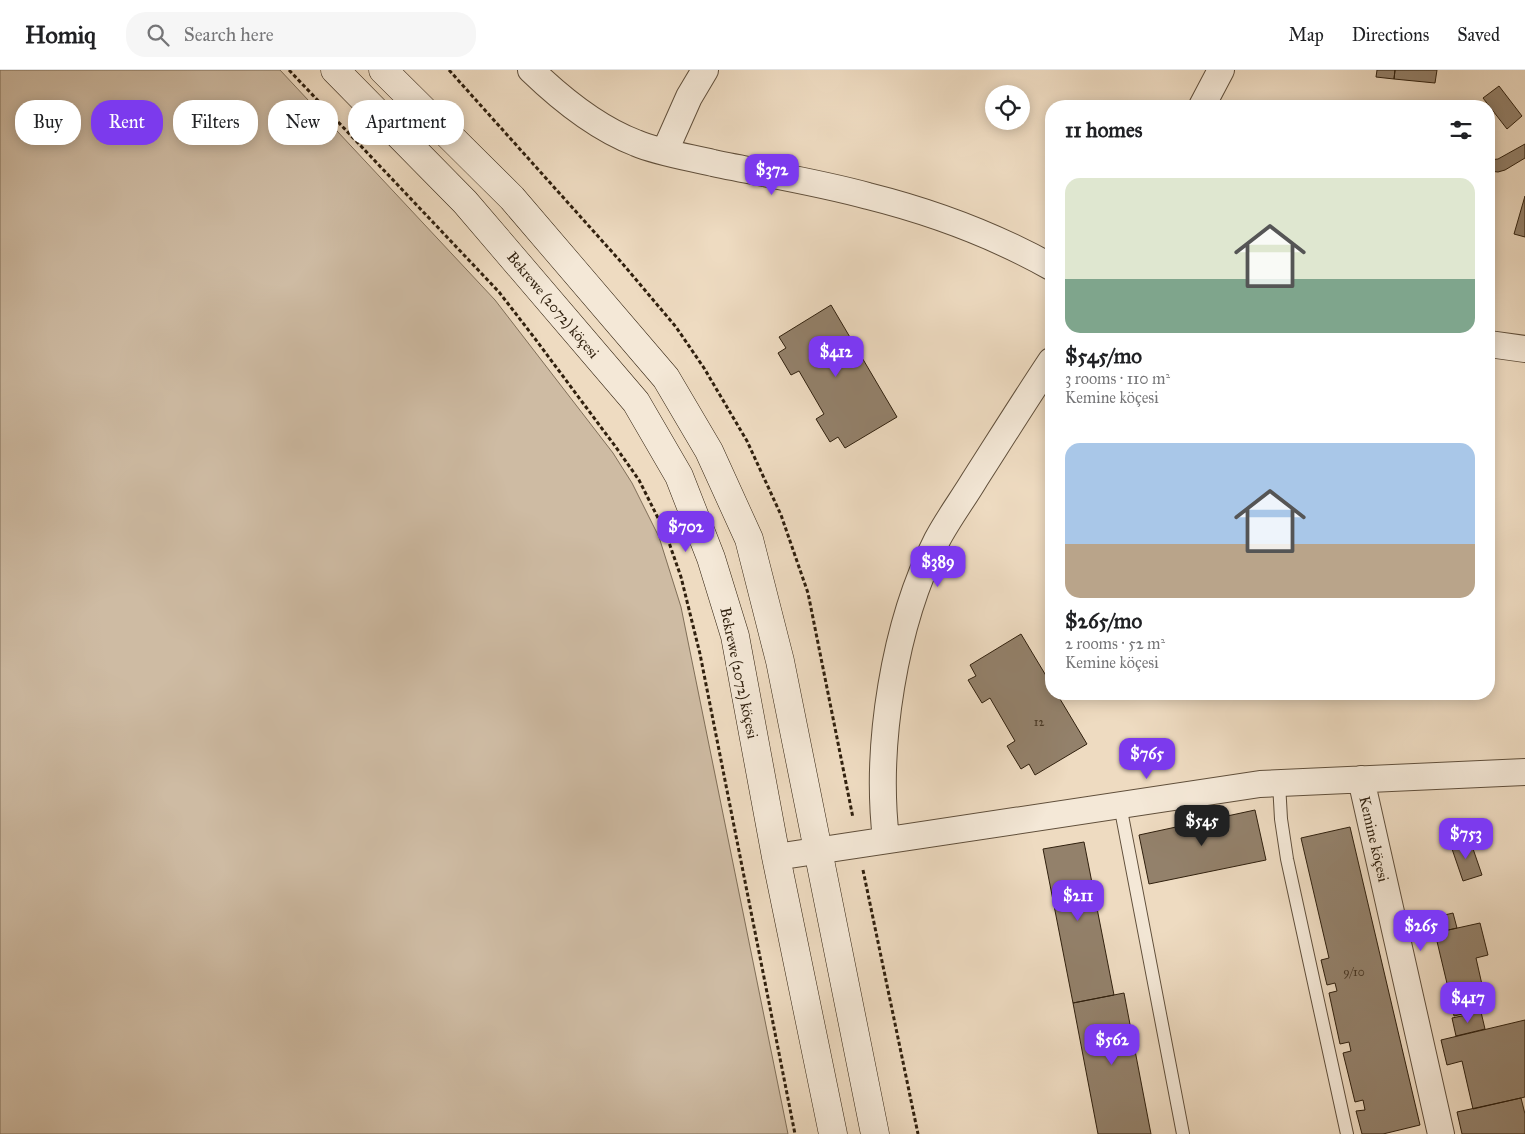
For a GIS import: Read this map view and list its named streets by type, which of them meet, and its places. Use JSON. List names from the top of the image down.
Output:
{
  "streets": {
    "main road": ["Bekrewe (2072) köçesi"],
    "street": ["Kemine köçesi"]
  },
  "house_numbers": ["12", "9/10"],
  "page": {
    "header": "Homiq",
    "search": "Search here",
    "nav": ["Map", "Directions", "Saved"],
    "chip": [
      "Buy",
      "Rent",
      "Filters",
      "New",
      "Apartment"
    ],
    "heading": "11 homes",
    "price": [
      "$372",
      "$412",
      "$702",
      "$389",
      "$765",
      "$545",
      "$753",
      "$211",
      "$265",
      "$417",
      "$562"
    ],
    "list": [
      {
        "name": "$545/mo",
        "note": "3 rooms · 110 m² · Kemine köçesi"
      },
      {
        "name": "$265/mo",
        "note": "2 rooms · 52 m² · Kemine köçesi"
      }
    ]
  }
}
